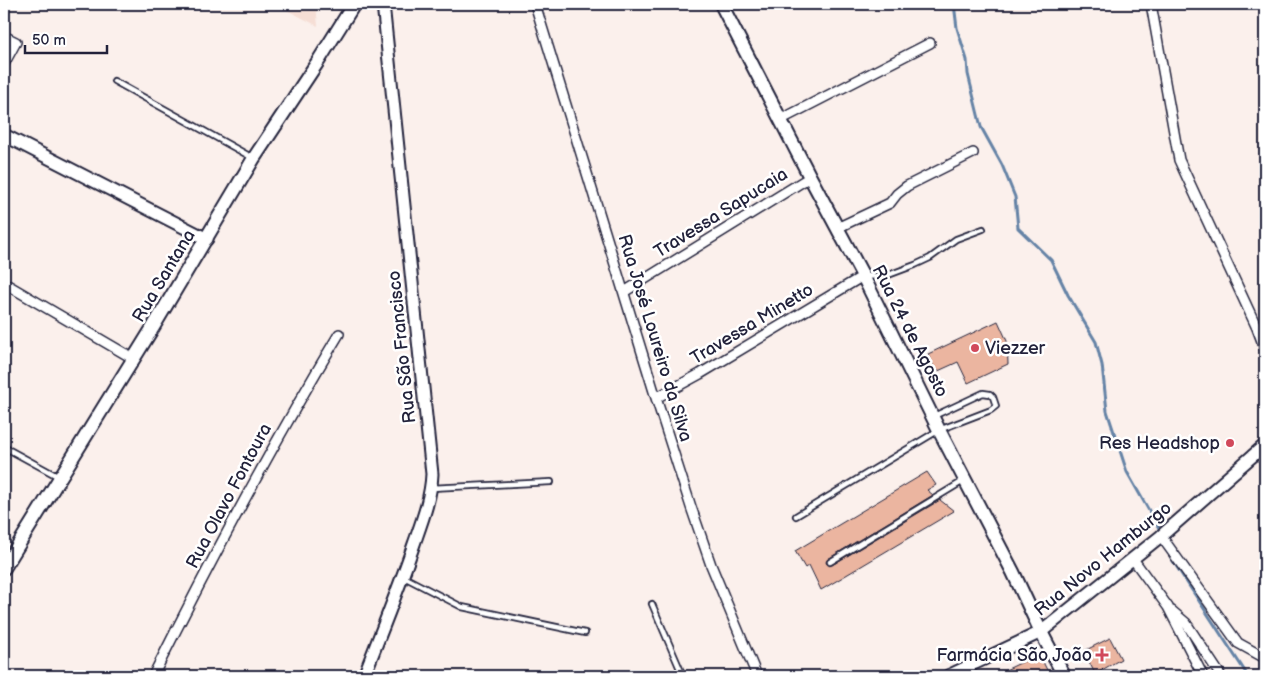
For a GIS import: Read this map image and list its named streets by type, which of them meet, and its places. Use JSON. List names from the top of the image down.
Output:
{
  "streets": {
    "main road": ["Rua Santana", "Rua 24 de Agosto"],
    "street": [
      "Travessa Sapucaia",
      "Travessa Minetto",
      "Rua José Loureiro da Silva",
      "Rua São Francisco",
      "Rua Olavo Fontoura",
      "Rua Novo Hamburgo"
    ]
  },
  "crossings": [
    ["Travessa Sapucaia", "Rua 24 de Agosto"],
    ["Travessa Sapucaia", "Rua José Loureiro da Silva"],
    ["Travessa Minetto", "Rua 24 de Agosto"],
    ["Travessa Minetto", "Rua José Loureiro da Silva"],
    ["Rua 24 de Agosto", "Rua Novo Hamburgo"]
  ],
  "places": {
    "other": ["Viezzer", "Res Headshop"],
    "health": ["Farmácia São João"]
  },
  "scale_bar": "50 m"
}
